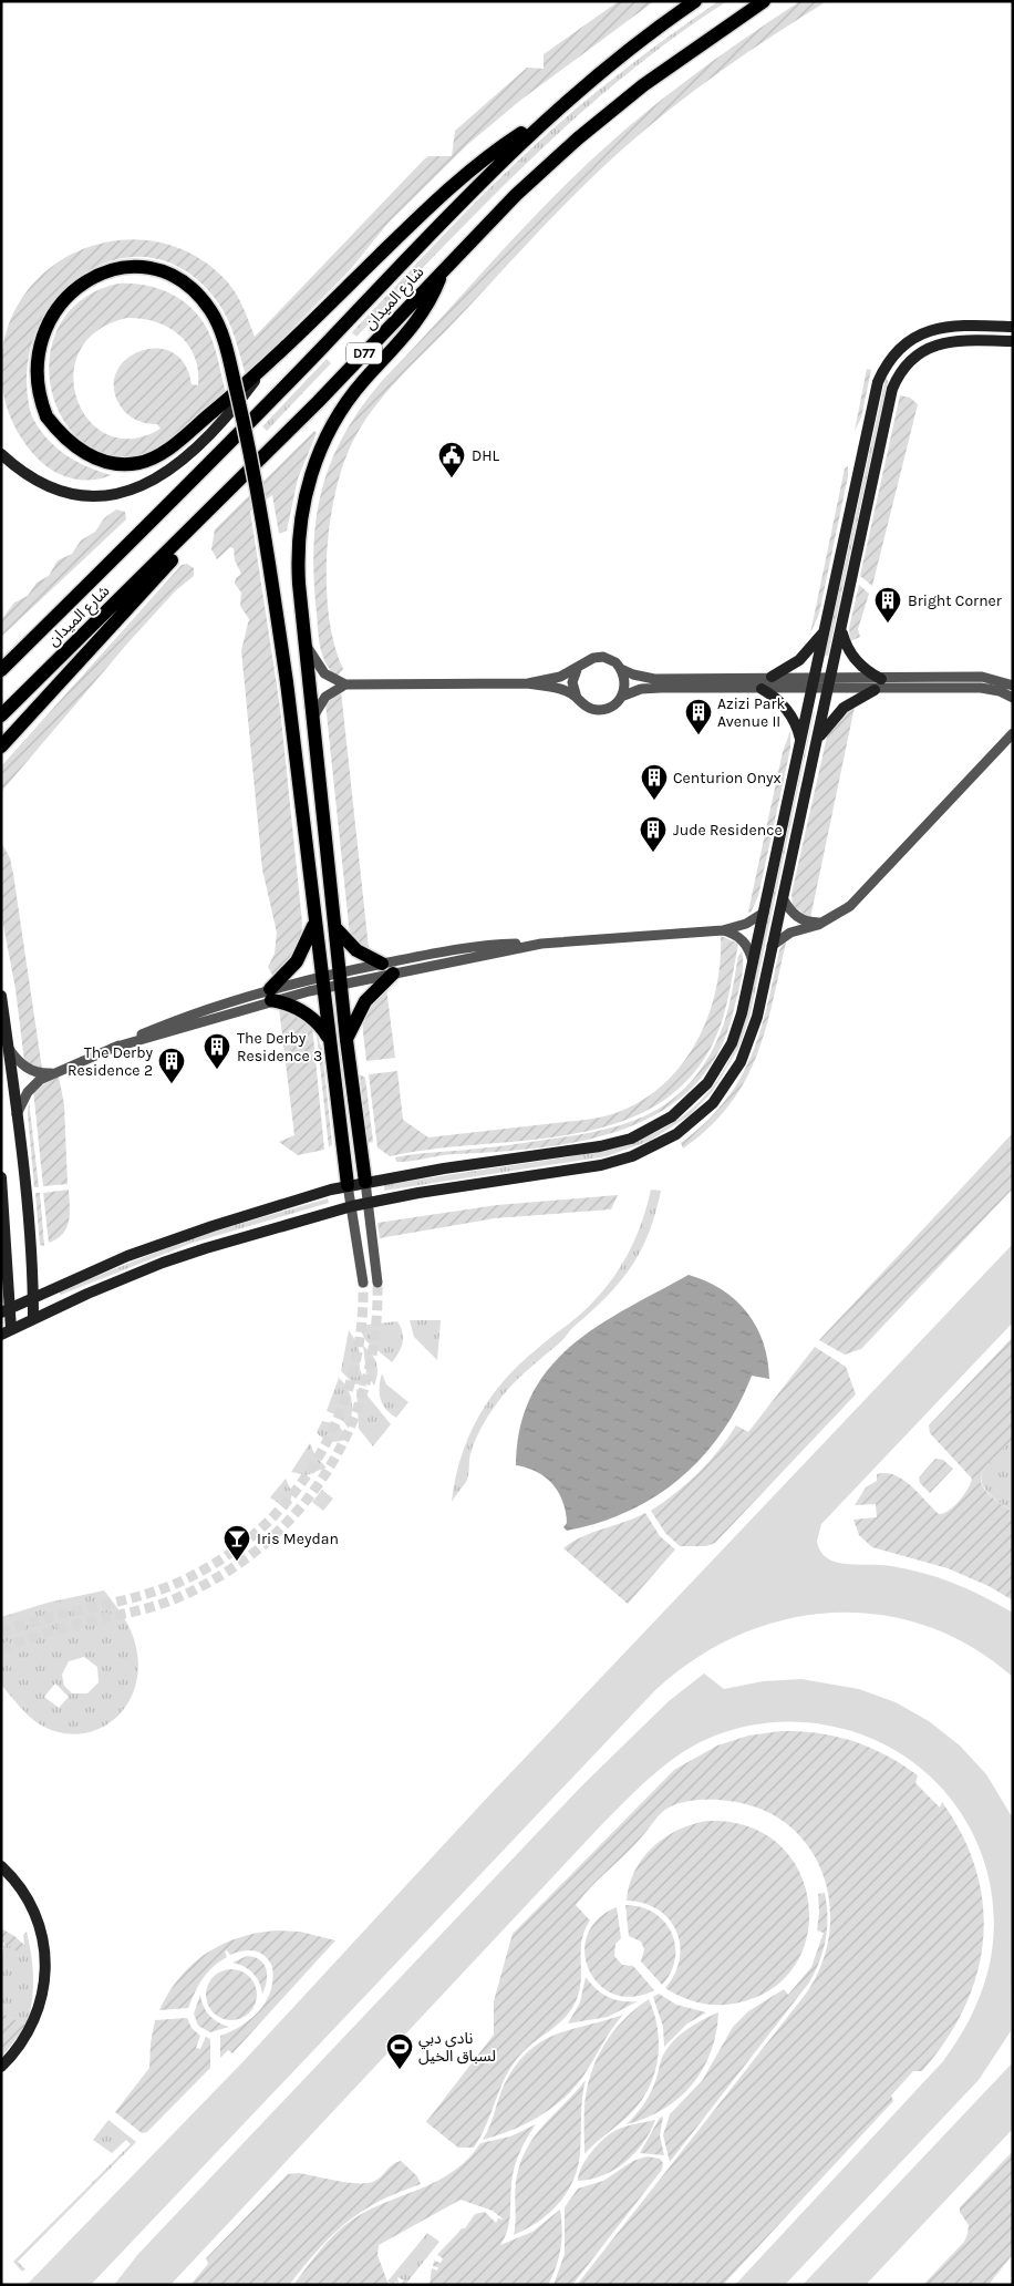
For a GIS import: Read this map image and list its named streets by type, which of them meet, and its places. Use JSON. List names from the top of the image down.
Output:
{
  "streets": {
    "main road": ["شارع الميدان", "D77"]
  },
  "places": {
    "public building": ["DHL"],
    "building": [
      "Bright Corner",
      "Azizi Park Avenue II",
      "Centurion Onyx",
      "Jude Residence",
      "The Derby Residence 3",
      "The Derby Residence 2"
    ],
    "bar": ["Iris Meydan"],
    "sports": ["نادي دبي لسباق الخيل"]
  }
}
